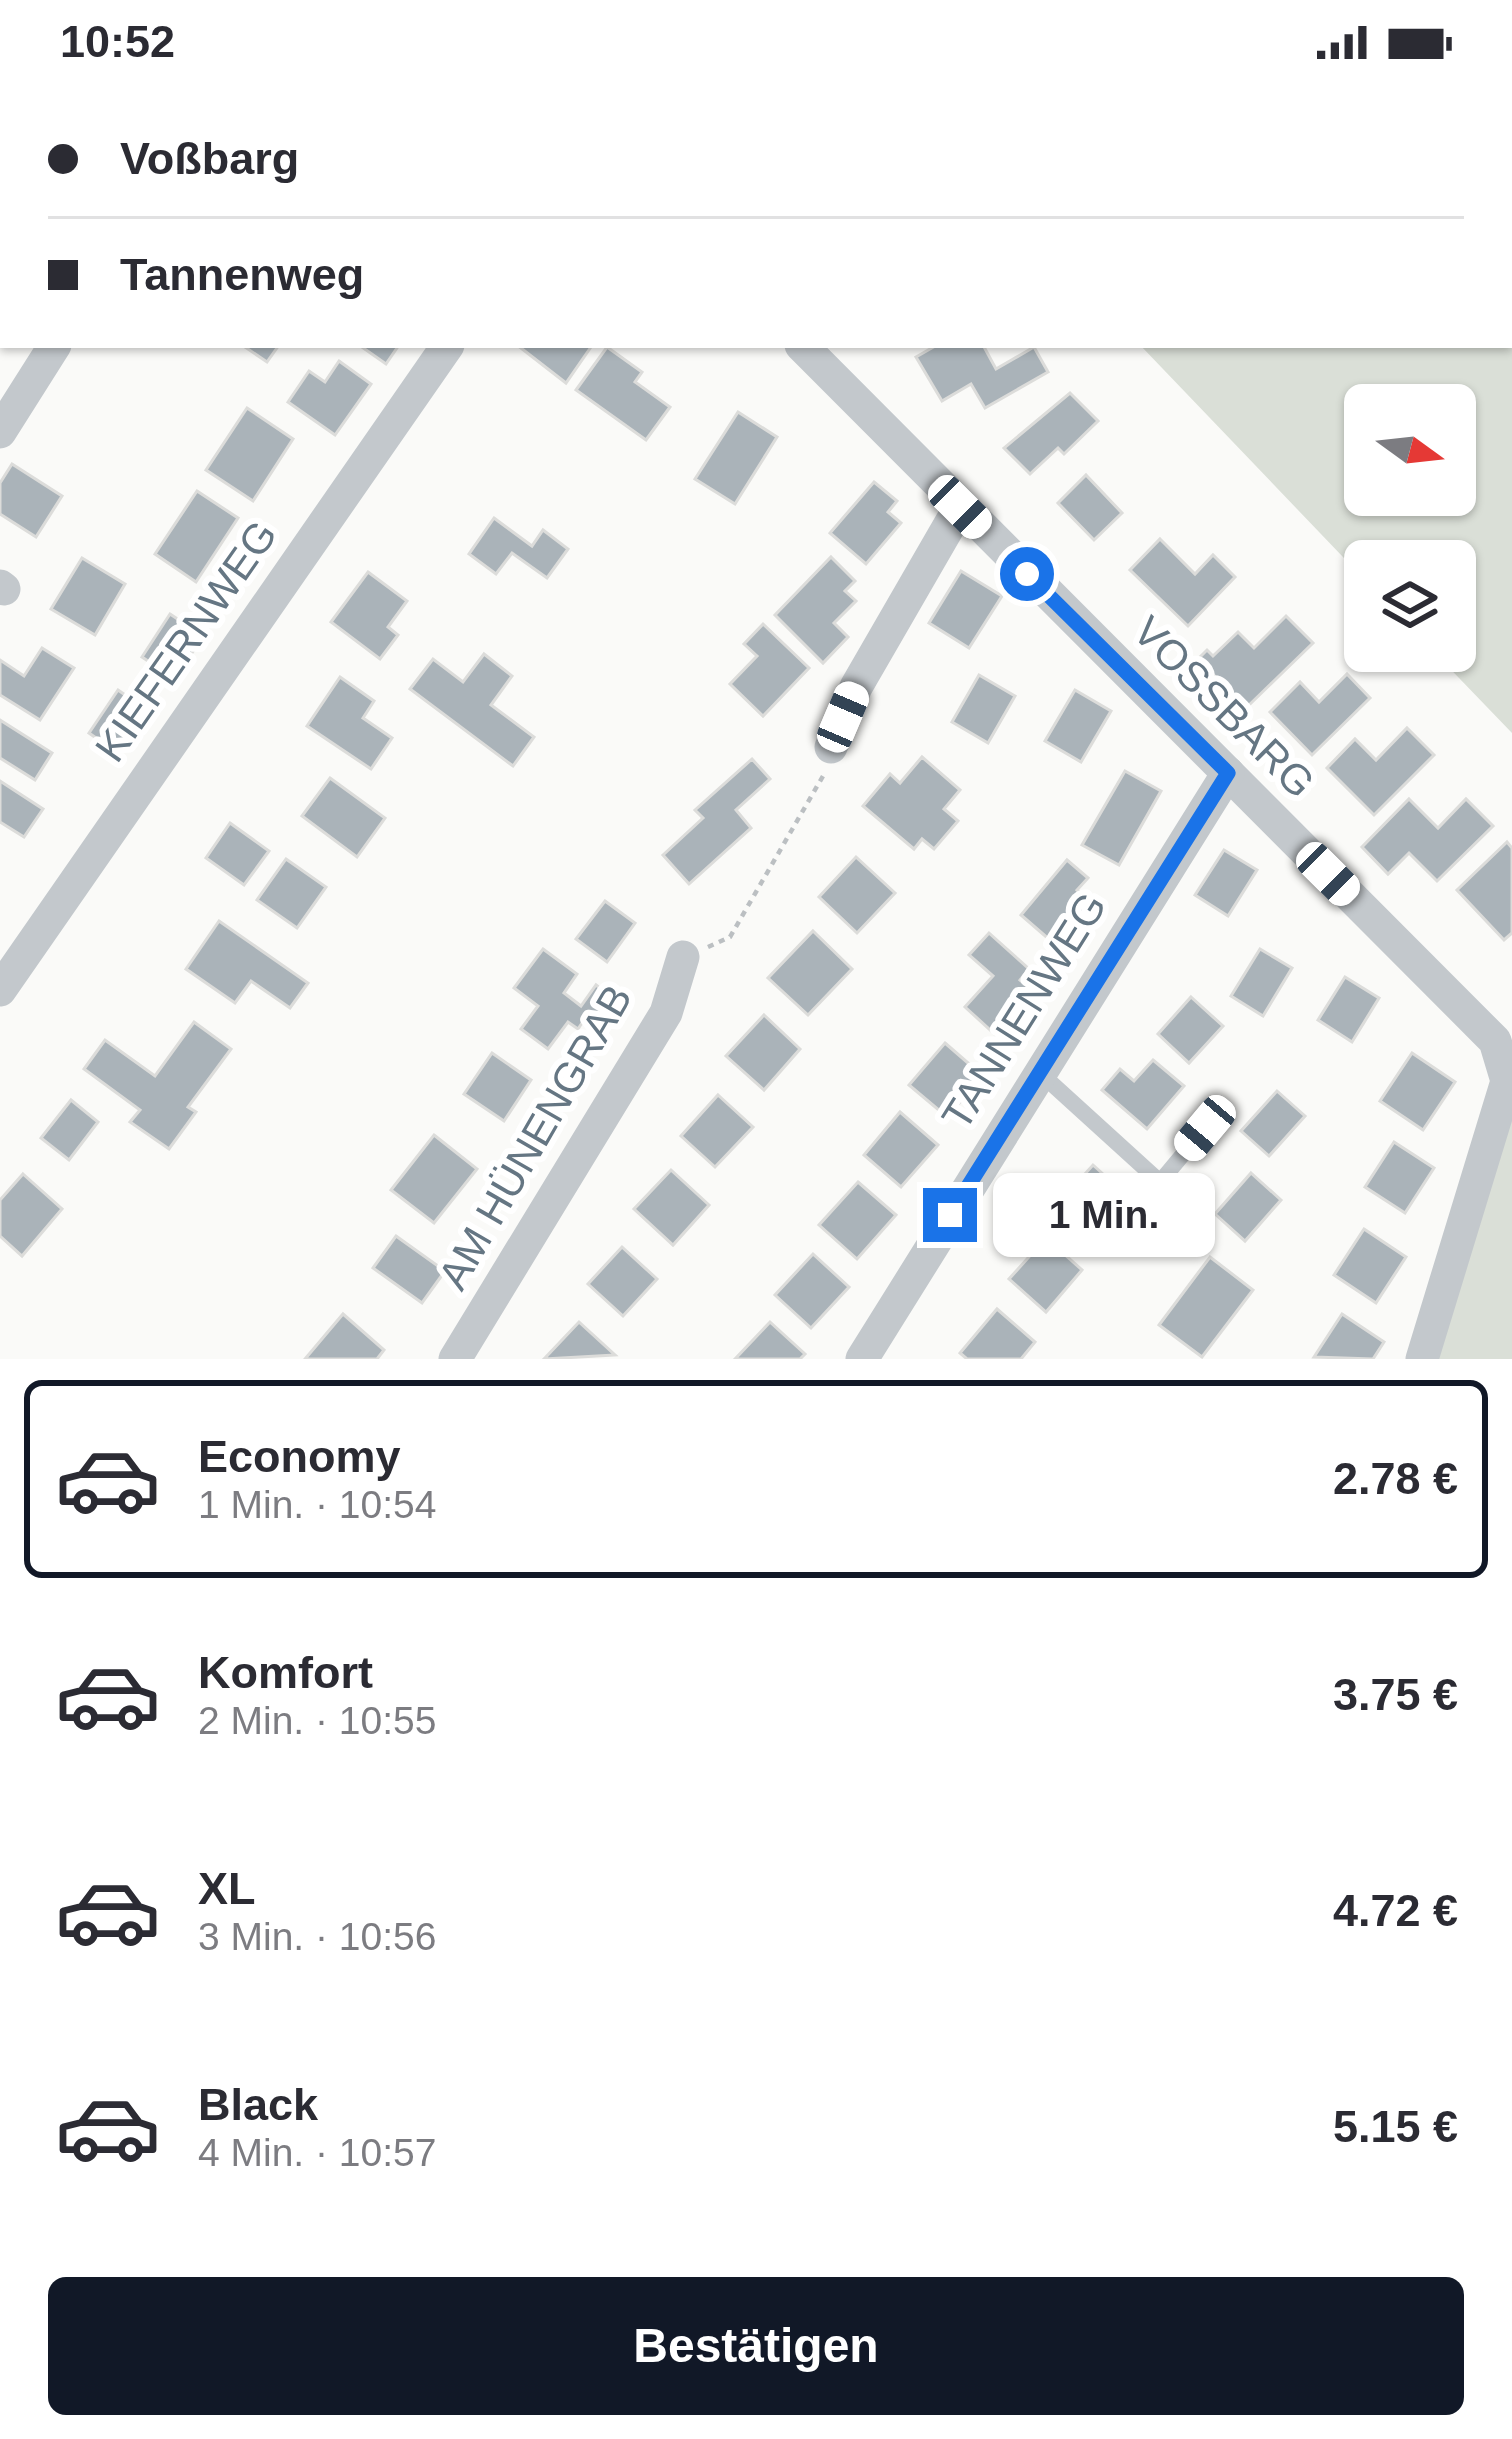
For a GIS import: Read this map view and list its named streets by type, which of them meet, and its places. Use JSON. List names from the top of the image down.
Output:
{
  "streets": {
    "street": [
      "KIEFERNWEG",
      "VOSSBARG",
      "TANNENWEG",
      "AM HÜNENGRAB"
    ]
  },
  "crossings": [
    ["VOSSBARG", "TANNENWEG"]
  ],
  "north": "right",
  "page": {
    "status": "10:52",
    "banner": ["Voßbarg", "Tannenweg"],
    "bubble": "1 Min.",
    "list": [
      {
        "name": "Economy",
        "note": "1 Min. · 10:54",
        "value": "2.78 €"
      },
      {
        "name": "Komfort",
        "note": "2 Min. · 10:55",
        "value": "3.75 €"
      },
      {
        "name": "XL",
        "note": "3 Min. · 10:56",
        "value": "4.72 €"
      },
      {
        "name": "Black",
        "note": "4 Min. · 10:57",
        "value": "5.15 €"
      }
    ],
    "buttons": "Bestätigen"
  }
}
